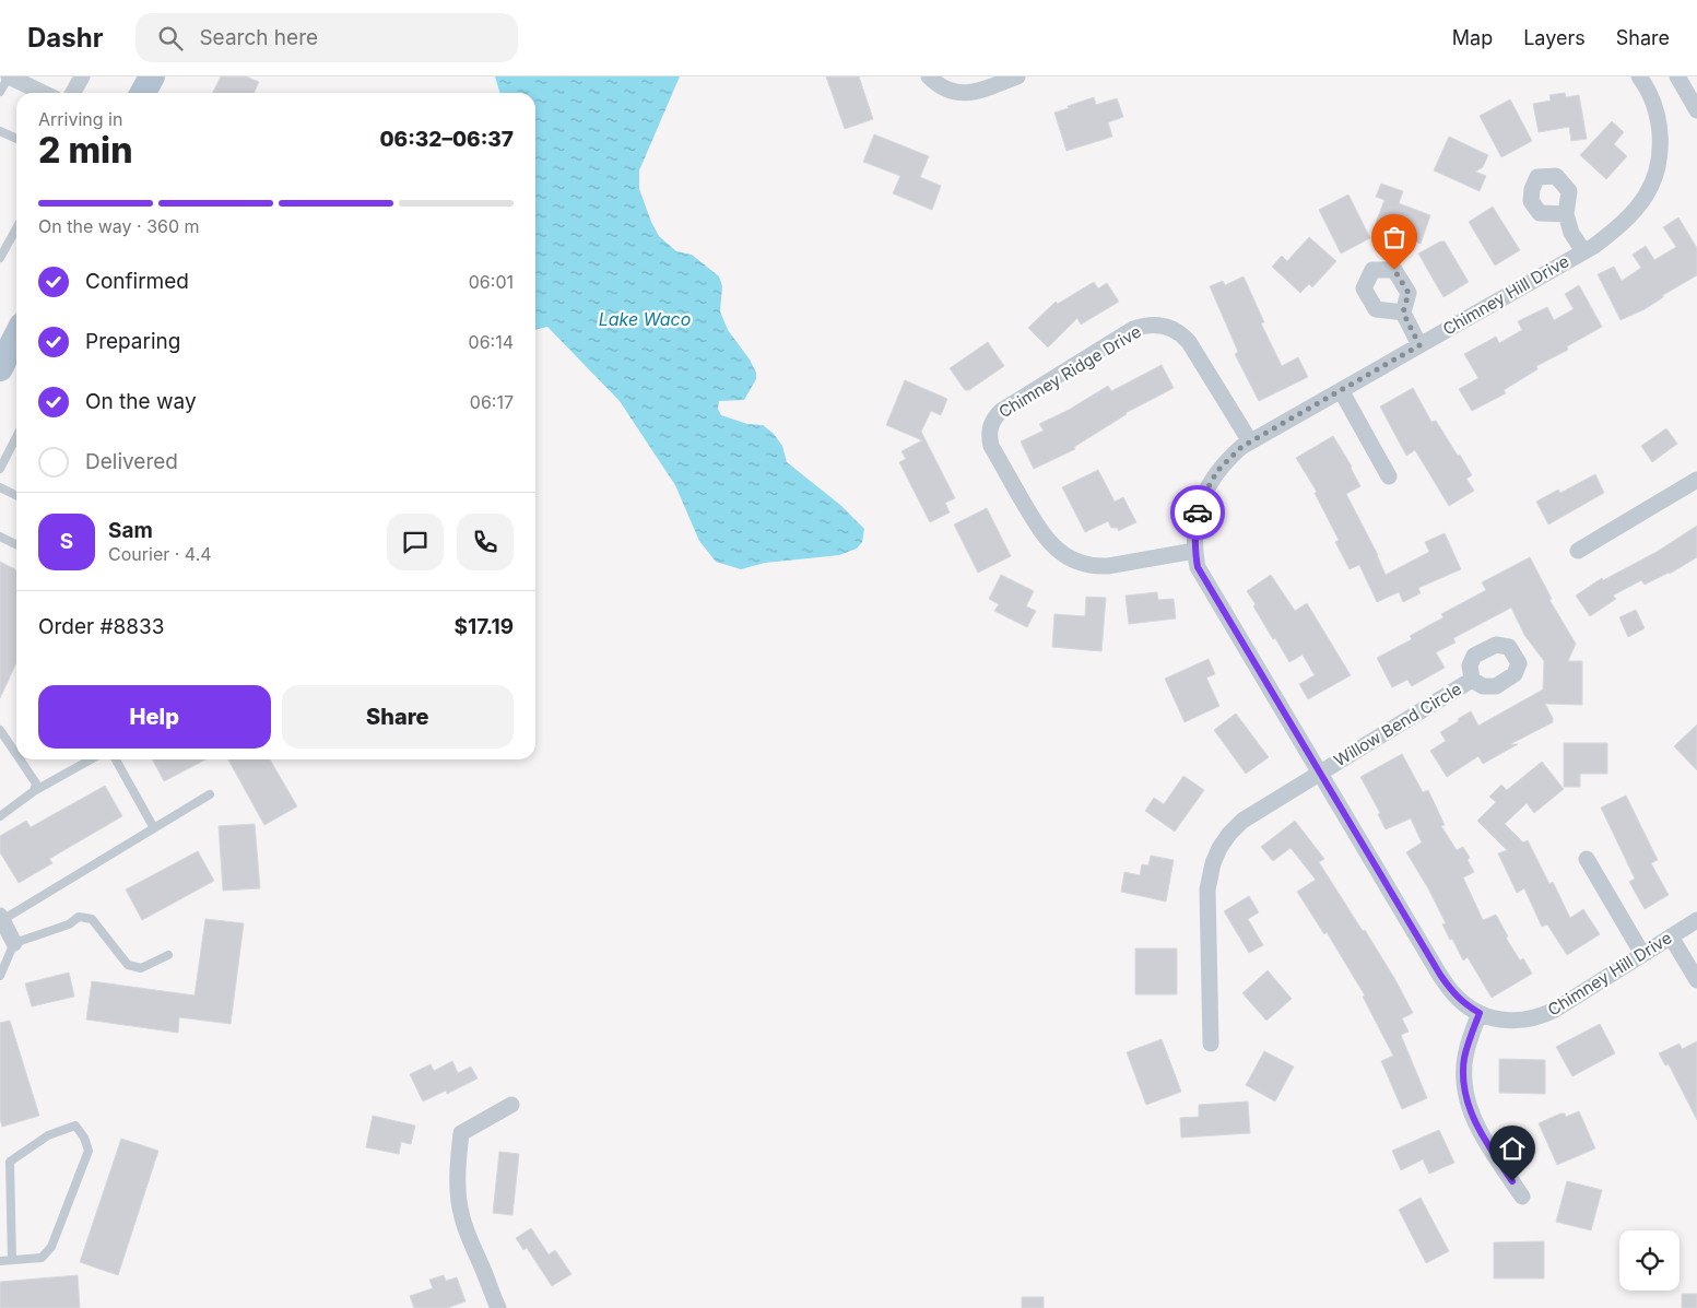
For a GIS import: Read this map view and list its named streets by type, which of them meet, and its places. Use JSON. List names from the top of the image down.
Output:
{
  "streets": {
    "street": ["Chimney Hill Drive", "Chimney Ridge Drive", "Willow Bend Circle"]
  },
  "crossings": [
    ["Chimney Hill Drive", "Chimney Ridge Drive"],
    ["Chimney Hill Drive", "Willow Bend Circle"]
  ],
  "water": ["Lake Waco"],
  "page": {
    "header": "Dashr",
    "search": "Search here",
    "nav": ["Map", "Layers", "Share"],
    "heading": ["2 min", "Arriving in", "06:32–06:37"],
    "panel": [
      "Sam",
      "Courier · 4.4",
      "Order #8833",
      "$17.19"
    ],
    "bar": "On the way · 360 m",
    "list": [
      ["Confirmed", "06:01"],
      ["Preparing", "06:14"],
      ["On the way", "06:17"],
      "Delivered"
    ],
    "round": "S",
    "buttons": ["Help", "Share"]
  }
}
